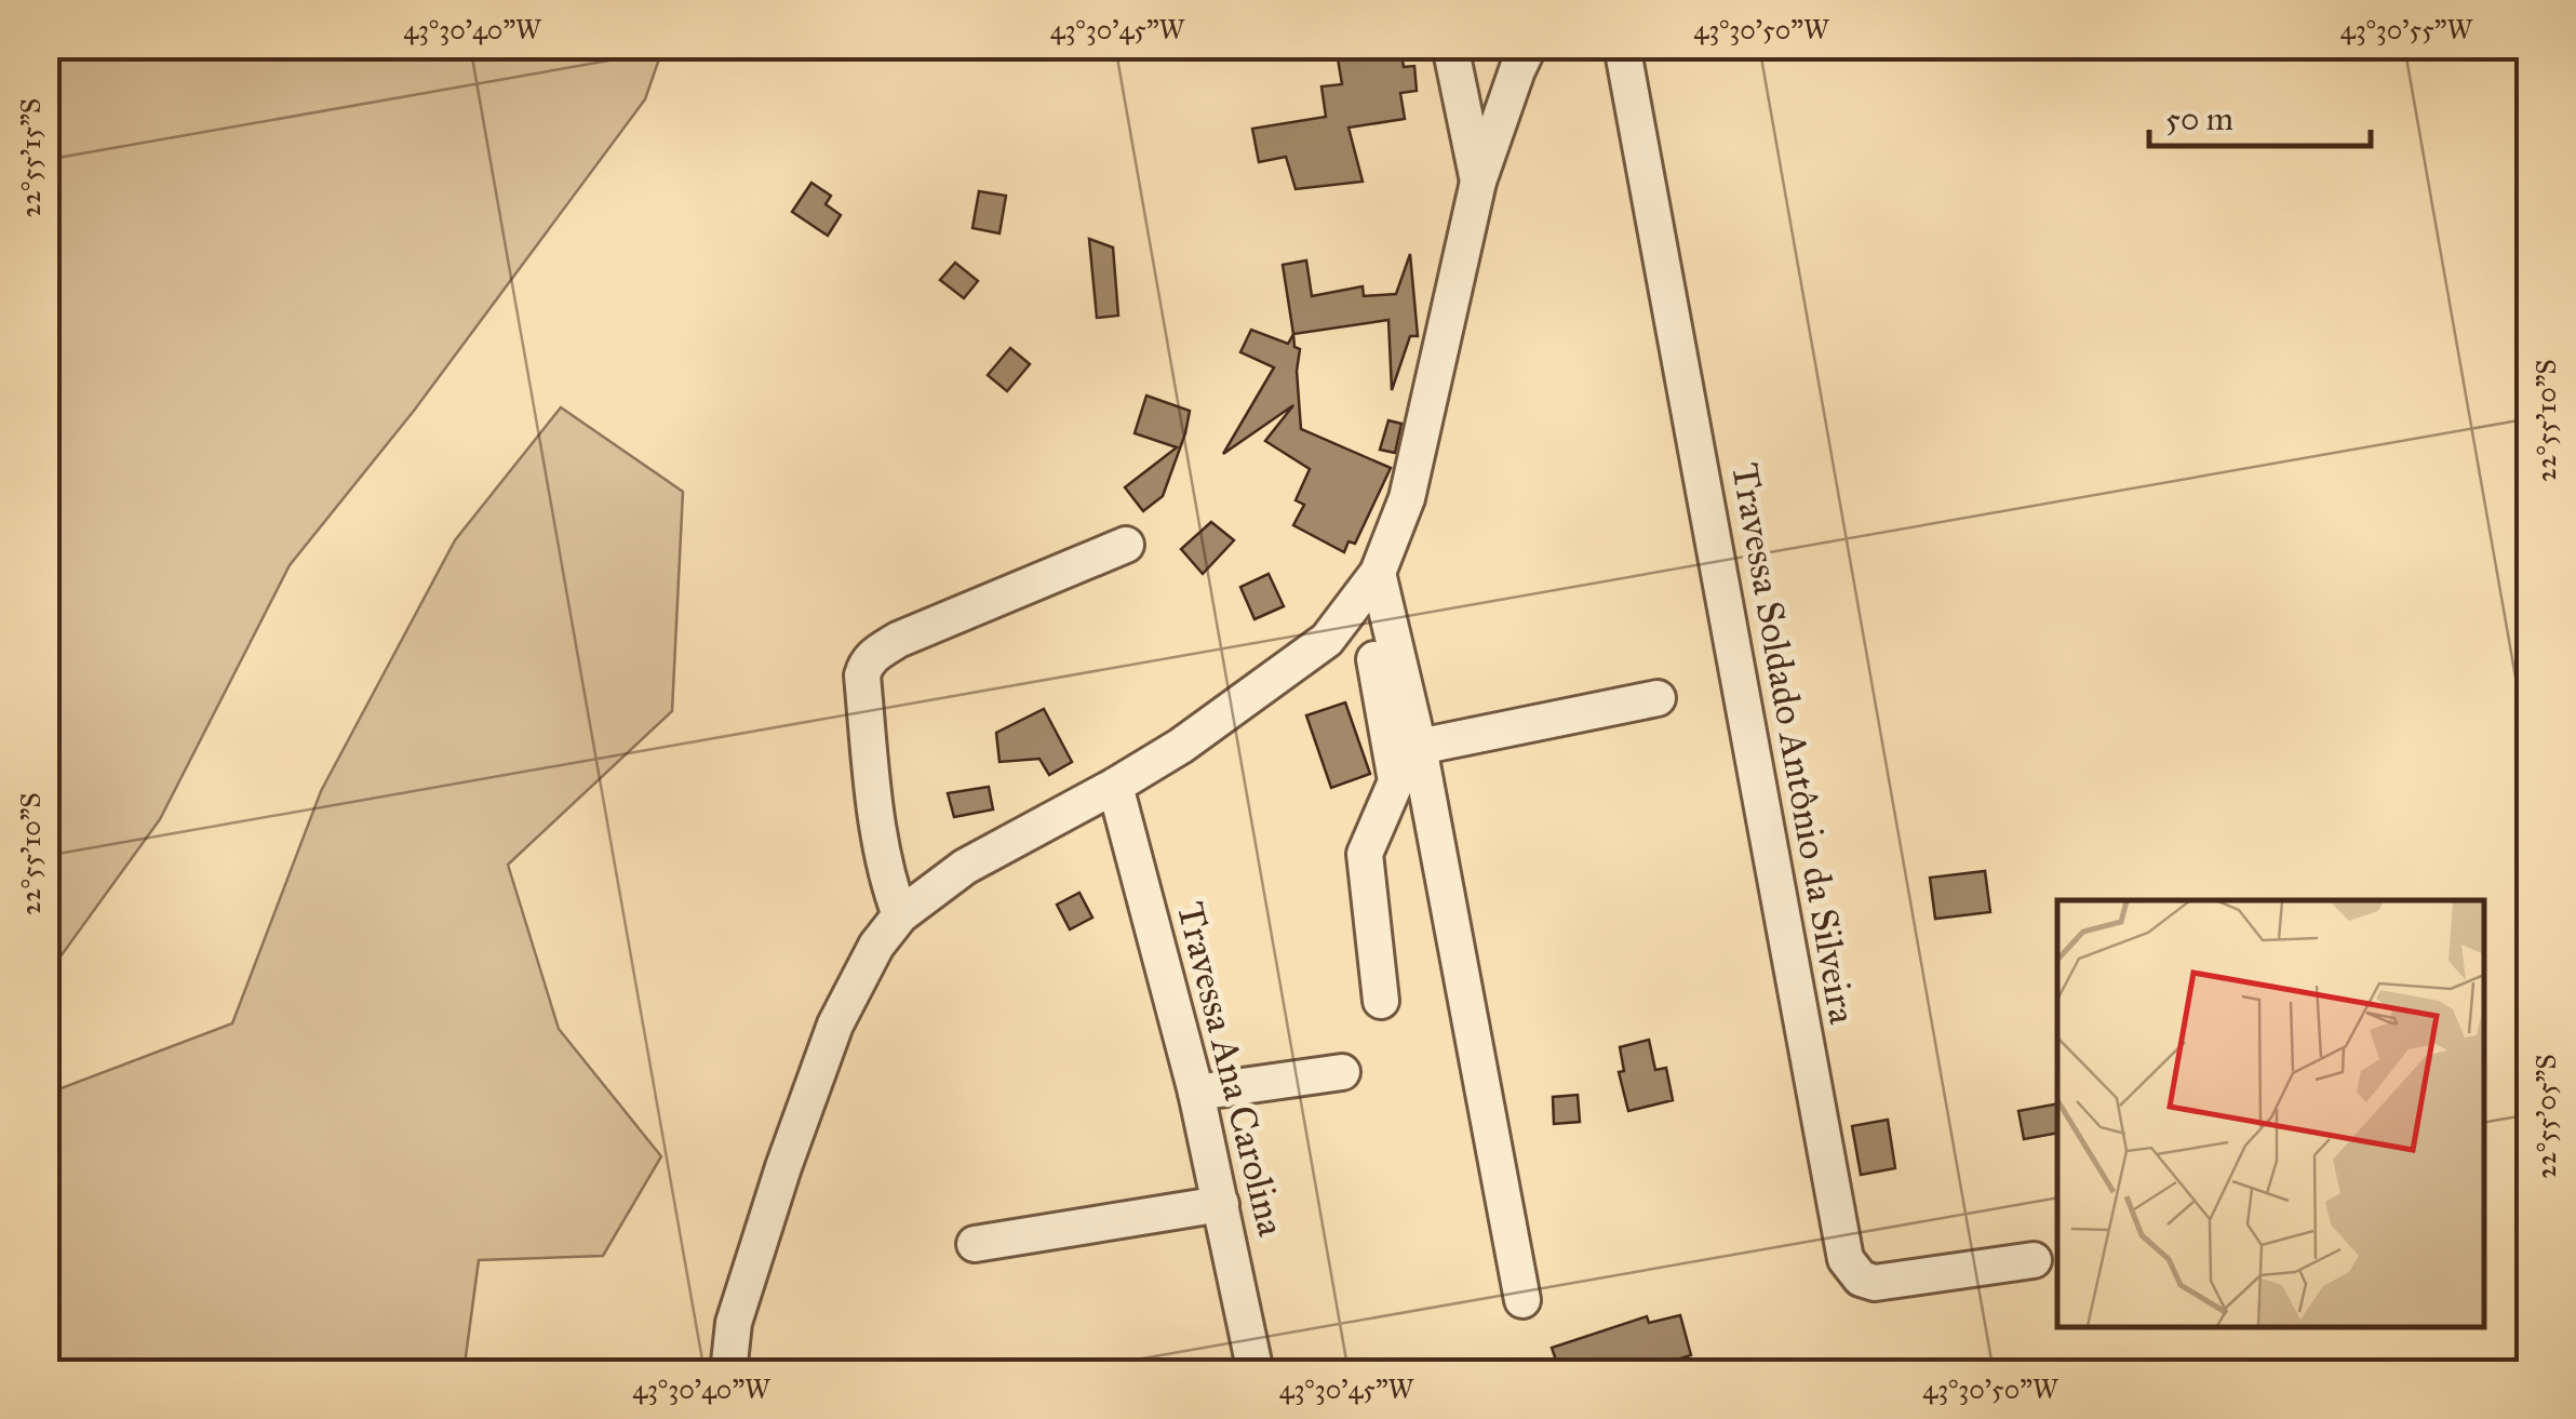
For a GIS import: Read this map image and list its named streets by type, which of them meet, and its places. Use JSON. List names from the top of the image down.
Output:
{
  "streets": {
    "street": ["Travessa Soldado Antônio da Silveira", "Travessa Ana Carolina"]
  },
  "scale_bar": "50 m",
  "coordinates": [
    "43°30'40\"W",
    "43°30'45\"W",
    "43°30'50\"W",
    "43°30'55\"W",
    "22°55'15\"S",
    "22°55'10\"S",
    "22°55'05\"S"
  ]
}
